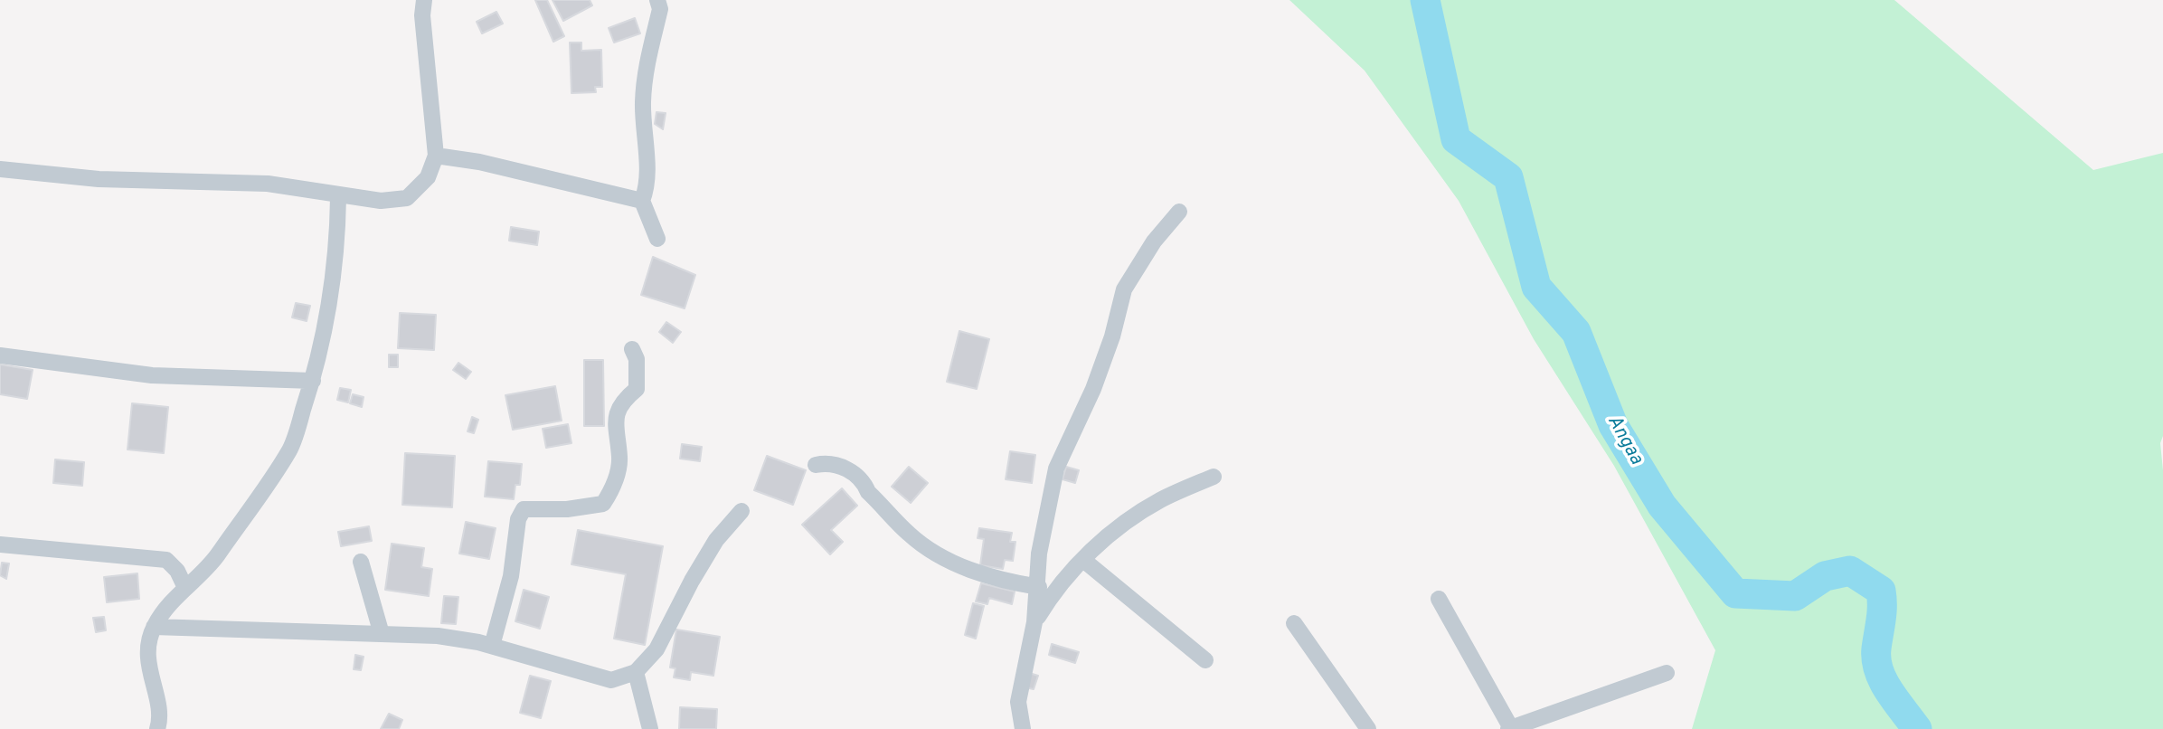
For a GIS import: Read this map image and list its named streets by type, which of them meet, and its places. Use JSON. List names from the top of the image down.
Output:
{
  "water": ["Angaa"]
}
